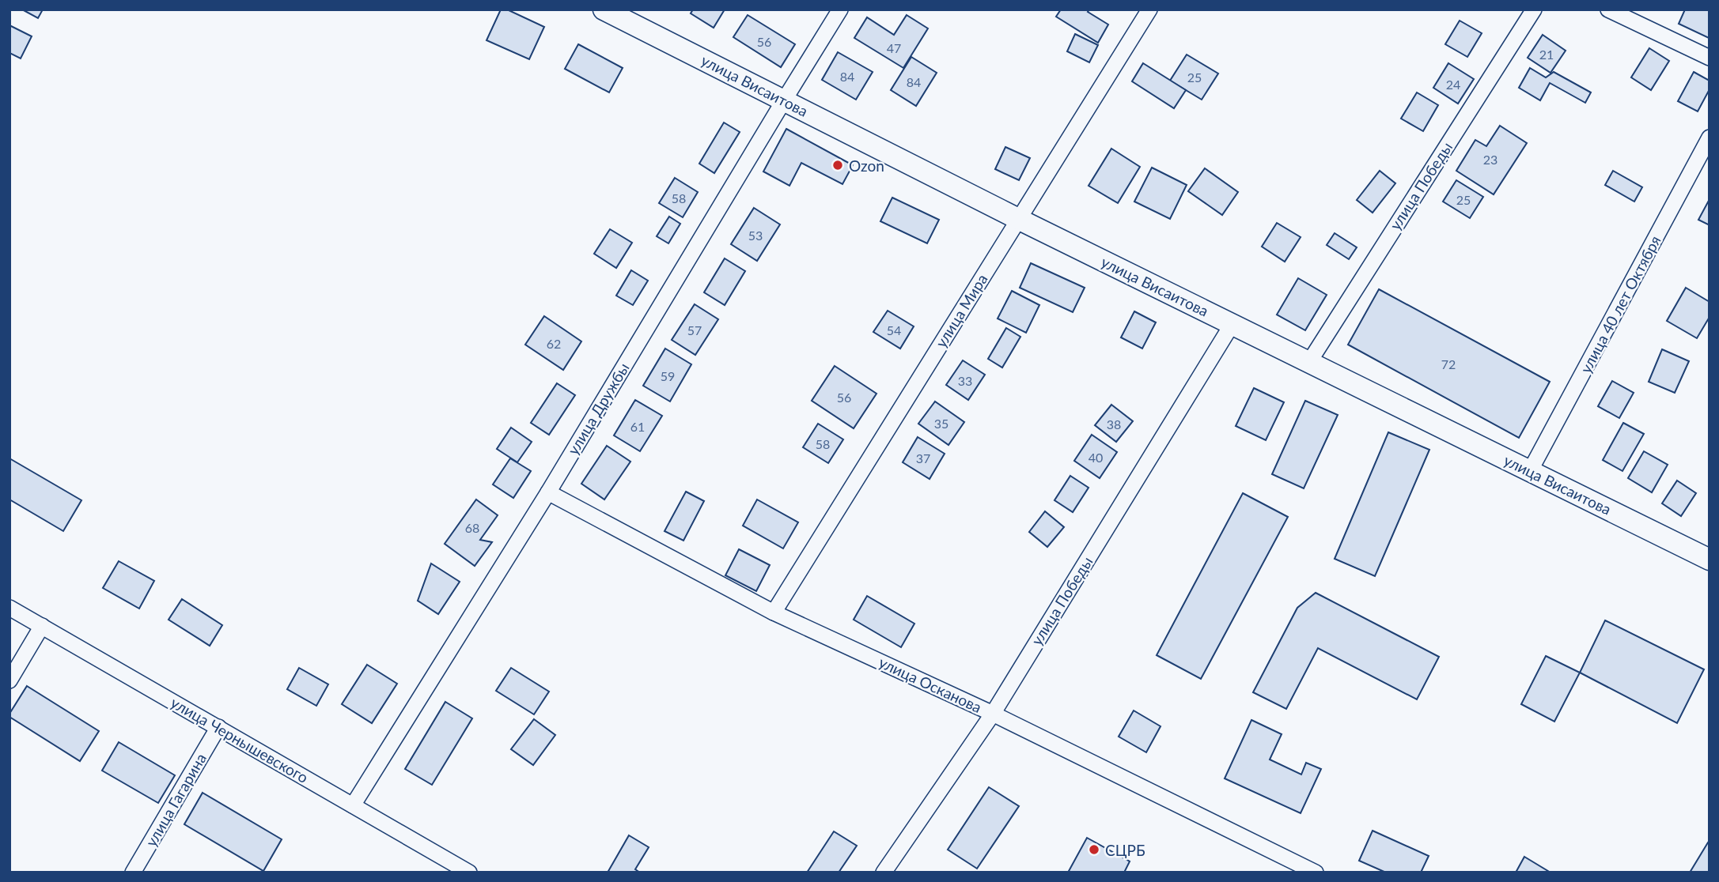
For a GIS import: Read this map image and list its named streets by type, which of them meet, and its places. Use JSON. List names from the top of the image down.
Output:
{
  "streets": {
    "street": [
      "улица Висаитова",
      "улица Победы",
      "улица 40 лет Октября",
      "улица Мира",
      "улица Дружбы",
      "улица Осканова",
      "улица Чернышевского",
      "улица Гагарина"
    ]
  },
  "crossings": [
    ["улица Висаитова", "улица Победы"],
    ["улица Висаитова", "улица 40 лет Октября"],
    ["улица Висаитова", "улица Мира"],
    ["улица Висаитова", "улица Дружбы"],
    ["улица Победы", "улица Осканова"],
    ["улица Мира", "улица Осканова"],
    ["улица Дружбы", "улица Осканова"],
    ["улица Дружбы", "улица Чернышевского"],
    ["улица Чернышевского", "улица Гагарина"]
  ],
  "places": ["Ozon", "СЦРБ"],
  "house_numbers": [
    "56",
    "47",
    "21",
    "84",
    "25",
    "84",
    "24",
    "23",
    "58",
    "25",
    "53",
    "57",
    "54",
    "62",
    "72",
    "59",
    "33",
    "56",
    "35",
    "38",
    "61",
    "58",
    "40",
    "37",
    "68"
  ]
}
